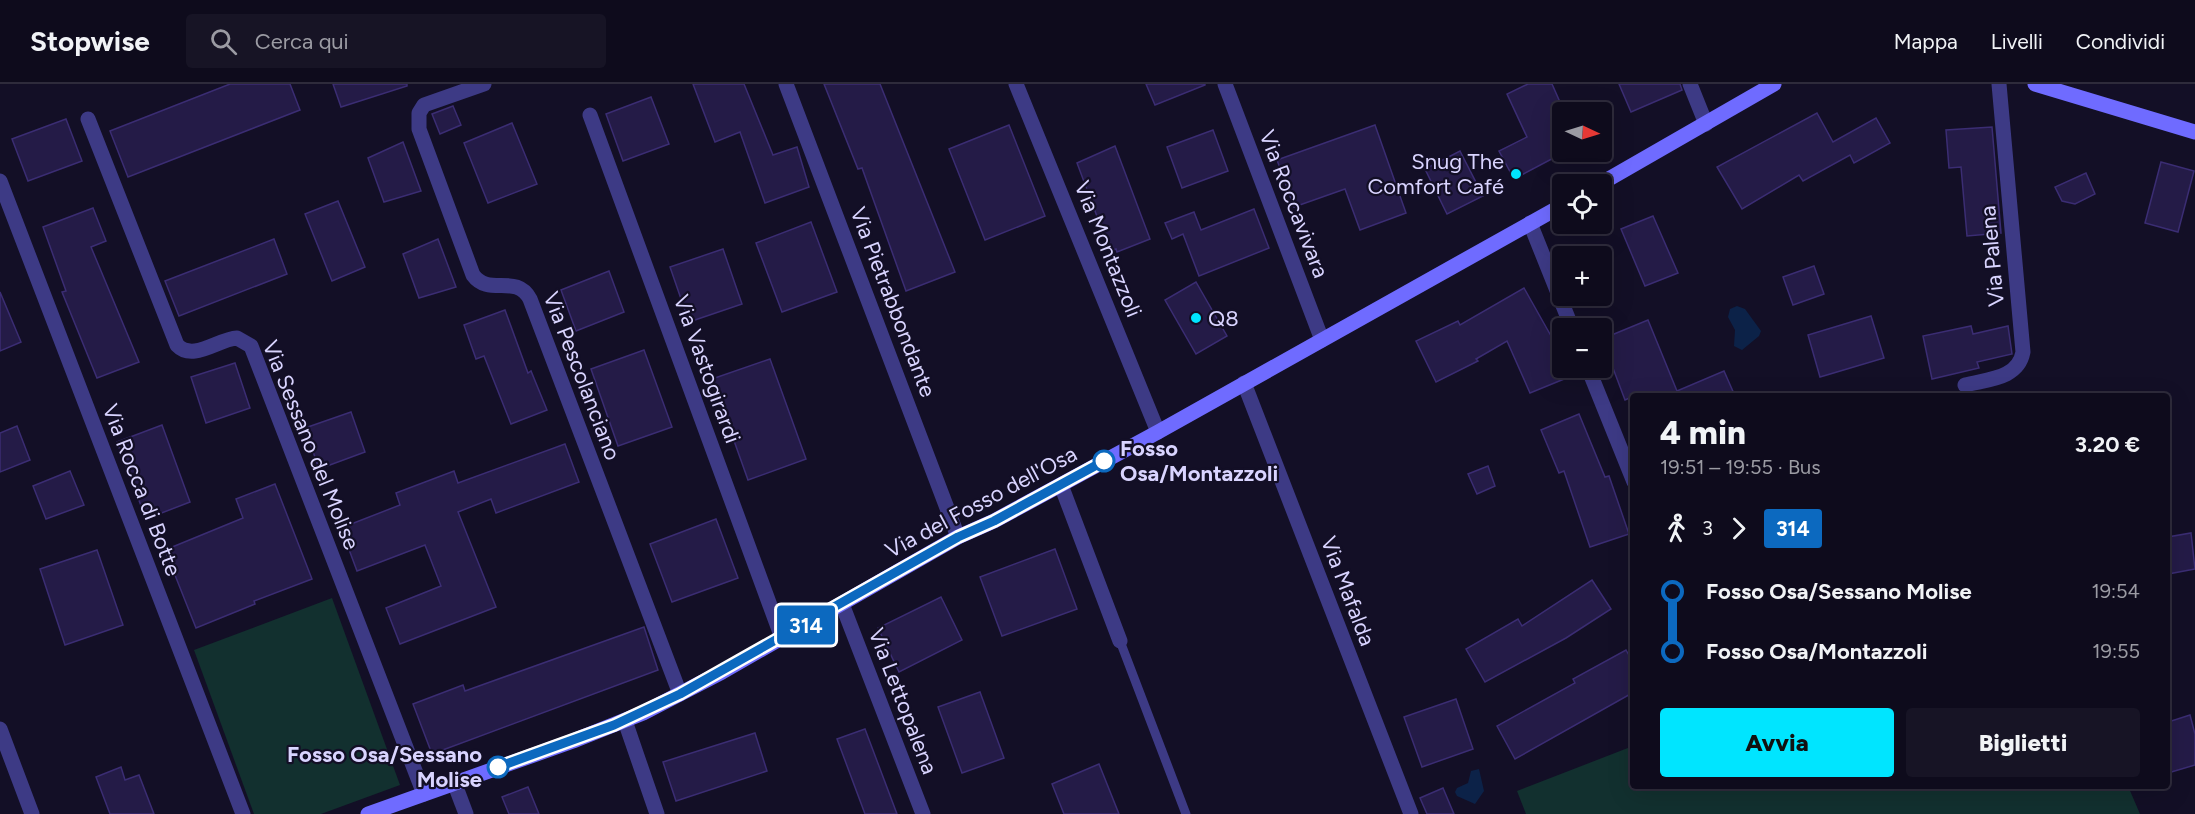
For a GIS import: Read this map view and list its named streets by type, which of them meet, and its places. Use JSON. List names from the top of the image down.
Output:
{
  "streets": {
    "street": [
      "Via Roccavivara",
      "Via Montazzoli",
      "Via Palena",
      "Via Pietrabbondante",
      "Via Vastogirardi",
      "Via Pescolanciano",
      "Via Sessano del Molise",
      "Via Rocca di Botte",
      "Via del Fosso dell'Osa",
      "Via Mafalda",
      "Via Lettopalena"
    ]
  },
  "crossings": [
    ["Via Roccavivara", "Via del Fosso dell'Osa"],
    ["Via Montazzoli", "Via del Fosso dell'Osa"],
    ["Via Pietrabbondante", "Via del Fosso dell'Osa"],
    ["Via Vastogirardi", "Via del Fosso dell'Osa"],
    ["Via Pescolanciano", "Via del Fosso dell'Osa"],
    ["Via Sessano del Molise", "Via del Fosso dell'Osa"],
    ["Via del Fosso dell'Osa", "Via Mafalda"],
    ["Via del Fosso dell'Osa", "Via Lettopalena"]
  ],
  "places": [
    "Snug The Comfort Café",
    "Q8",
    "Fosso Osa/Montazzoli",
    "Fosso Osa/Sessano Molise"
  ],
  "lines": ["bus line 314"],
  "north": "right",
  "page": {
    "header": "Stopwise",
    "search": "Cerca qui",
    "nav": ["Mappa", "Livelli", "Condividi"],
    "on_map": "314",
    "map_buttons": ["+", "−"],
    "heading": ["4 min", "19:51 – 19:55 · Bus", "3.20 €"],
    "legs": ["3", "314"],
    "list": [
      {
        "name": "Fosso Osa/Sessano Molise",
        "value": "19:54"
      },
      {
        "name": "Fosso Osa/Montazzoli",
        "value": "19:55"
      }
    ],
    "buttons": ["Avvia", "Biglietti"]
  }
}
